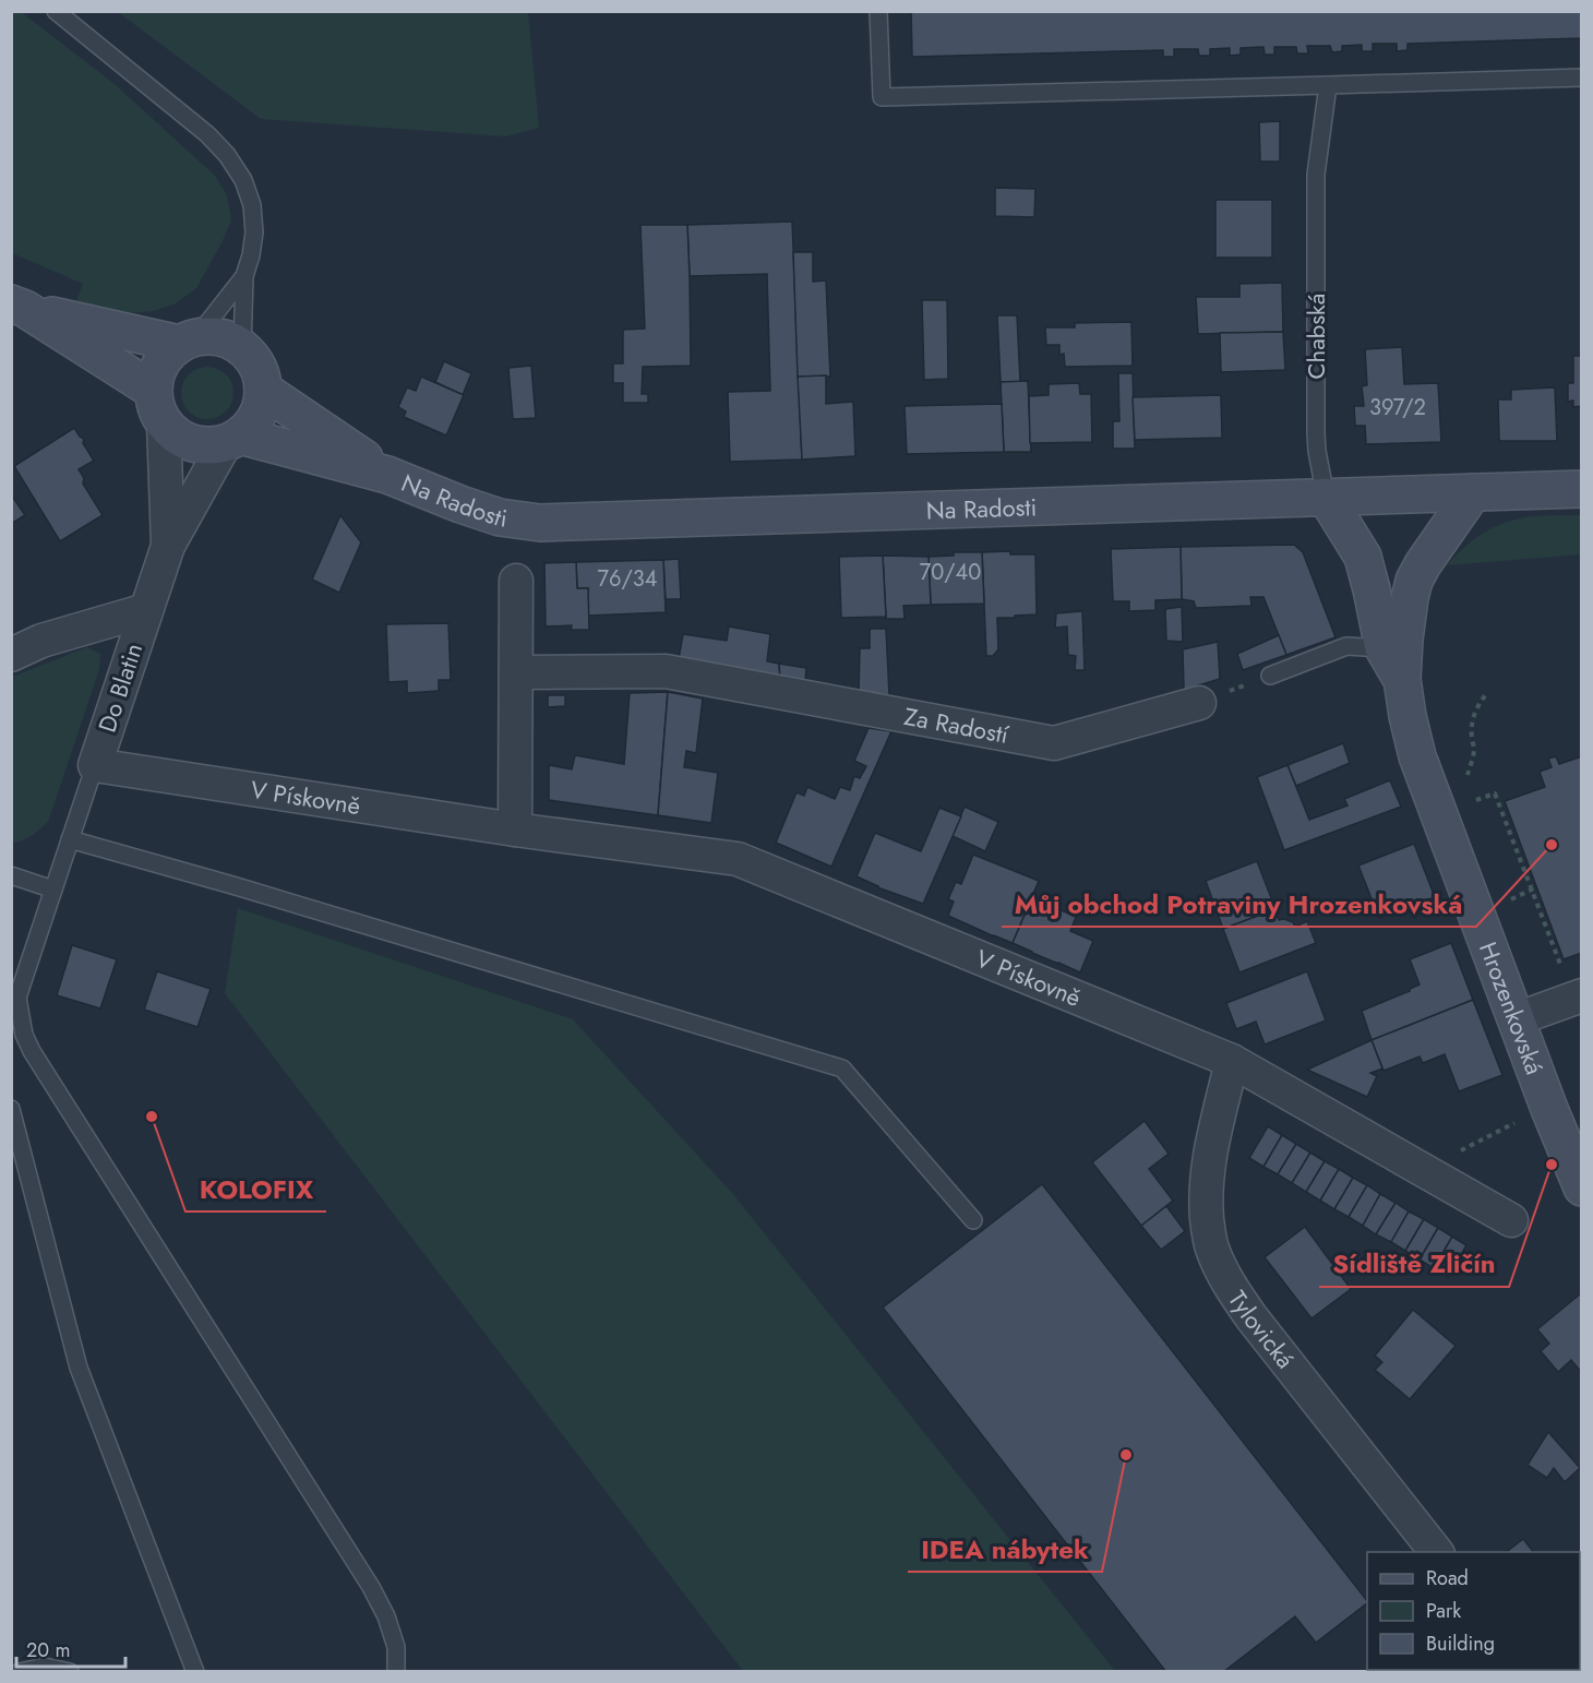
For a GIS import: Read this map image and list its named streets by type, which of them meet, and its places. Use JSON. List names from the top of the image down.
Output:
{
  "streets": {
    "main road": ["Na Radosti", "Hrozenkovská"],
    "street": [
      "Do Blatin",
      "Za Radostí",
      "V Pískovně",
      "Tylovická"
    ],
    "lane": ["Chabská"]
  },
  "crossings": [
    ["Chabská", "Na Radosti"],
    ["Chabská", "Hrozenkovská"],
    ["Na Radosti", "Do Blatin"],
    ["Na Radosti", "Hrozenkovská"],
    ["Do Blatin", "V Pískovně"],
    ["V Pískovně", "Tylovická"]
  ],
  "places": [
    "Můj obchod Potraviny Hrozenkovská",
    "KOLOFIX",
    "Sídliště Zličín",
    "IDEA nábytek"
  ],
  "house_numbers": ["397/2", "70/40", "76/34"],
  "legend": ["Road", "Park", "Building"],
  "scale_bar": "20 m"
}
